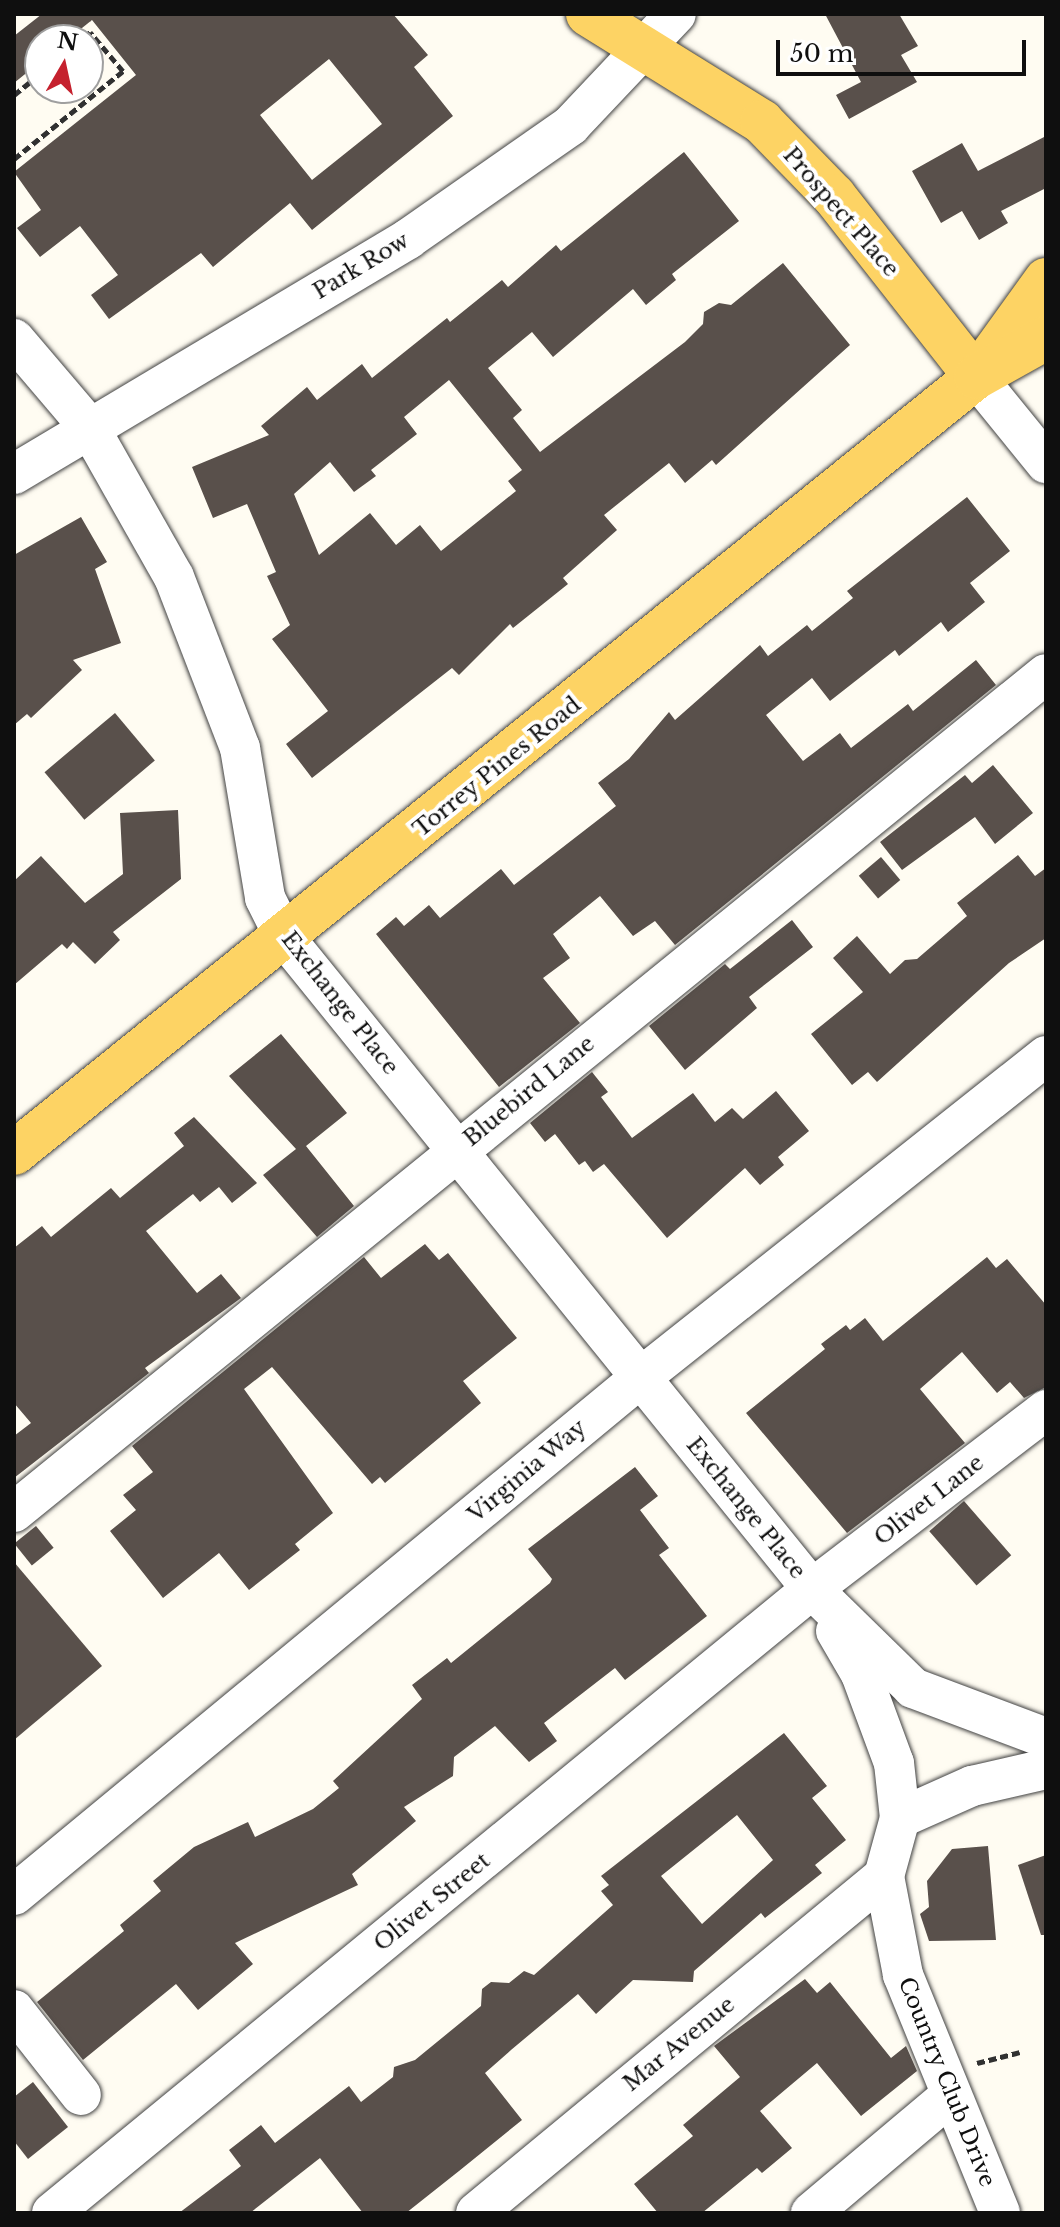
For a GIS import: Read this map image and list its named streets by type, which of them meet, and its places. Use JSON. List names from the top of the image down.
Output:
{
  "streets": {
    "main road": ["Prospect Place", "Torrey Pines Road"],
    "street": [
      "Park Row",
      "Exchange Place",
      "Bluebird Lane",
      "Virginia Way",
      "Olivet Lane",
      "Olivet Street",
      "Mar Avenue",
      "Country Club Drive"
    ]
  },
  "crossings": [
    ["Prospect Place", "Park Row"],
    ["Prospect Place", "Torrey Pines Road"],
    ["Park Row", "Exchange Place"],
    ["Torrey Pines Road", "Exchange Place"],
    ["Exchange Place", "Bluebird Lane"],
    ["Exchange Place", "Virginia Way"],
    ["Exchange Place", "Olivet Lane"],
    ["Exchange Place", "Olivet Street"],
    ["Exchange Place", "Country Club Drive"],
    ["Olivet Lane", "Olivet Street"],
    ["Olivet Lane", "Country Club Drive"],
    ["Olivet Street", "Country Club Drive"],
    ["Mar Avenue", "Country Club Drive"]
  ],
  "scale_bar": "50 m",
  "north": "top"
}
